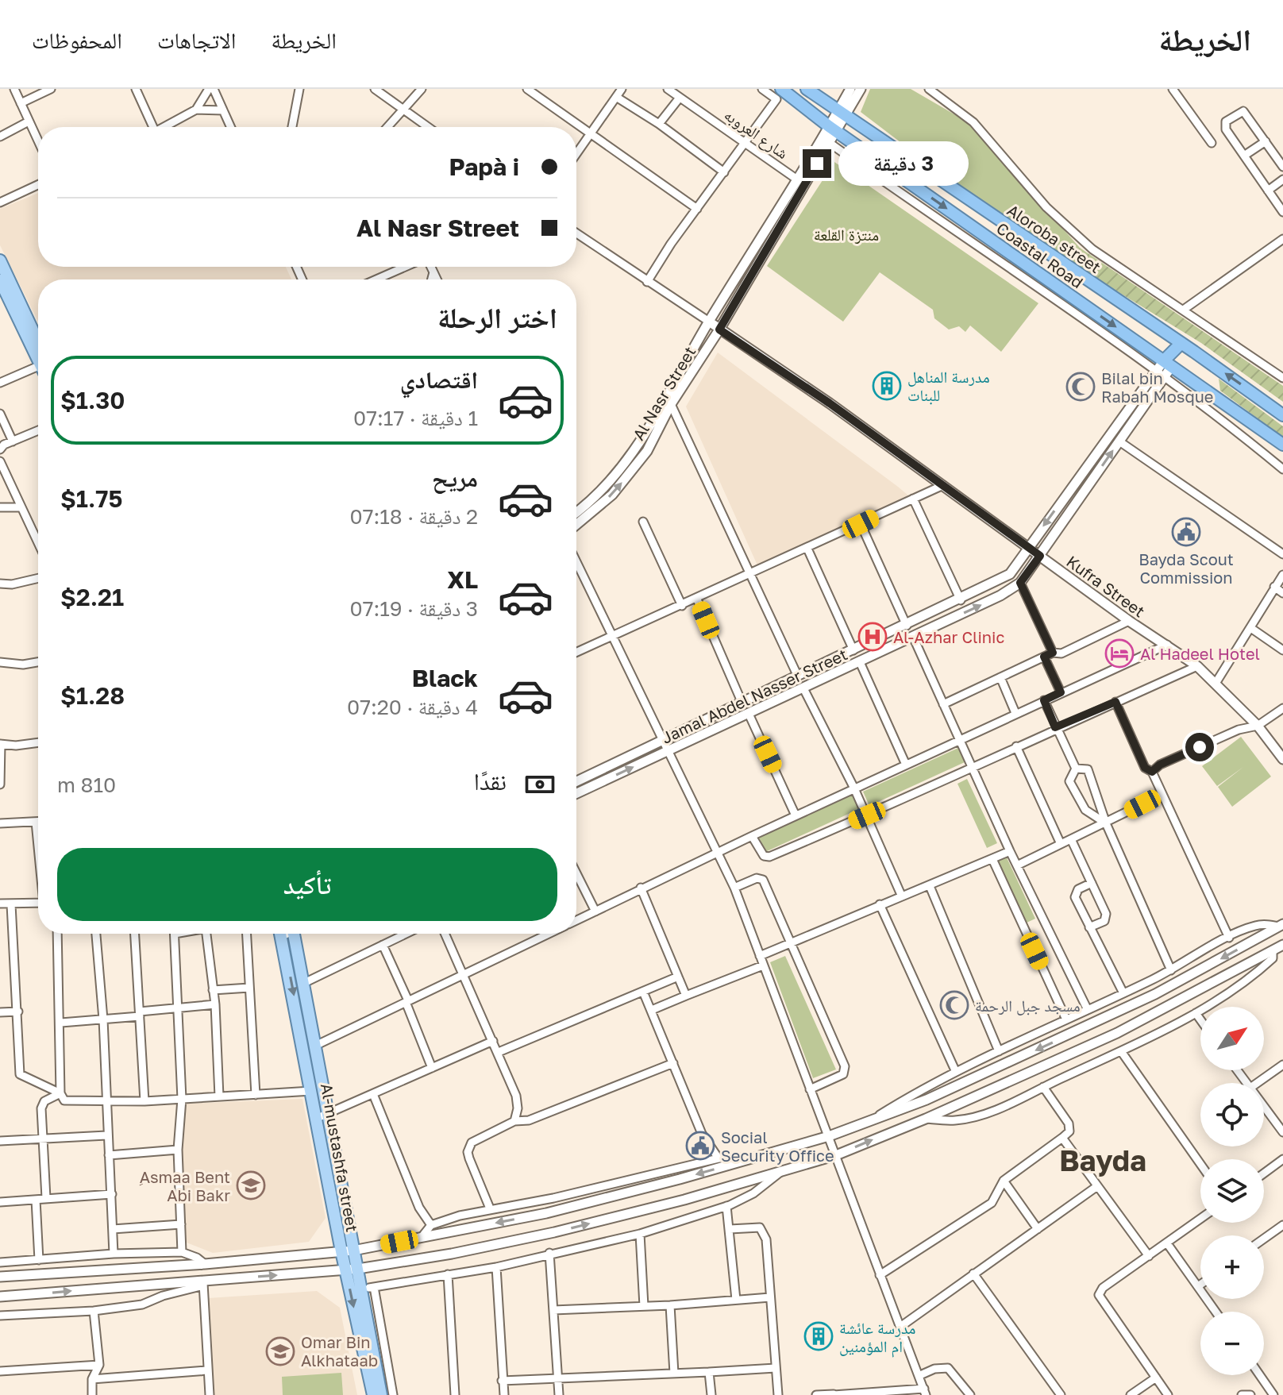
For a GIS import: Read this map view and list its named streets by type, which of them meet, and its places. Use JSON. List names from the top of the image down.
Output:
{
  "streets": {
    "highway": ["Aloroba street", "Coastal Road"],
    "main road": ["Al-mustashfa street"],
    "street": [
      "شارع العروبه",
      "Al Nasr Street",
      "Kufra Street",
      "Jamal Abdel Nasser Street"
    ]
  },
  "crossings": [
    ["شارع العروبه", "Al Nasr Street"],
    ["Aloroba street", "Al Nasr Street"],
    ["Coastal Road", "Al Nasr Street"],
    ["Al Nasr Street", "Kufra Street"],
    ["Kufra Street", "Jamal Abdel Nasser Street"]
  ],
  "one_way": ["Coastal Road"],
  "districts": ["Bayda"],
  "parks": ["منتزة القلعة"],
  "places": {
    "building": ["مدرسة المناهل للبنات", "مدرسة عائشة ام المؤمنين"],
    "mosque": ["Bilal bin Rabah Mosque", "مسجد جبل الرحمة"],
    "public building": ["Bayda Scout Commission", "Social Security Office"],
    "hospital": ["Al-Azhar Clinic"],
    "hotel": ["Al Hadeel Hotel"],
    "school or university": ["ِAsmaa Bent Abi Bakr", "Omar Bin Alkhataab"]
  },
  "north": "top right",
  "page": {
    "header": "الخريطة",
    "nav": ["الخريطة", "الاتجاهات", "المحفوظات"],
    "banner": ["Papà i", "Al Nasr Street"],
    "bubble": "3 دقيقة",
    "heading": "اختر الرحلة",
    "list": [
      {
        "name": "اقتصادي",
        "note": "1 دقيقة · 07:17",
        "value": "$1.30"
      },
      {
        "name": "مريح",
        "note": "2 دقيقة · 07:18",
        "value": "$1.75"
      },
      {
        "name": "XL",
        "note": "3 دقيقة · 07:19",
        "value": "$2.21"
      },
      {
        "name": "Black",
        "note": "4 دقيقة · 07:20",
        "value": "$1.28"
      }
    ],
    "pay": ["نقدًا", "810 m"],
    "buttons": "تأكيد",
    "map_buttons": ["+", "−"]
  }
}
